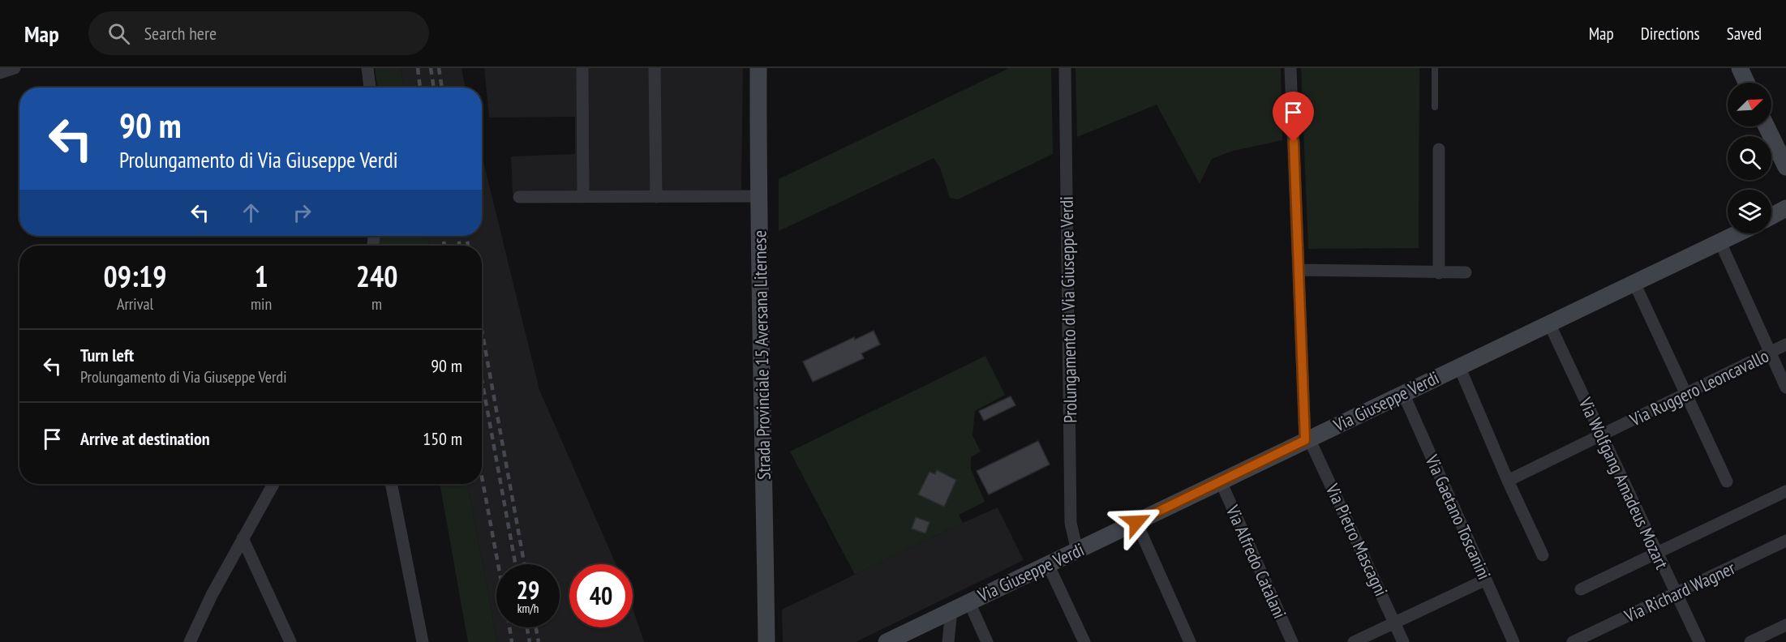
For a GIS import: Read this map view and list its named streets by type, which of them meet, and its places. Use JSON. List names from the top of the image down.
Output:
{
  "streets": {
    "street": [
      "Prolungamento di Via Giuseppe Verdi",
      "Strada Provinciale 15 Aversana Liternese",
      "Via Ruggero Leoncavallo",
      "Via Giuseppe Verdi",
      "Via Wolfgang Amadeus Mozart",
      "Via Gaetano Toscanini",
      "Via Pietro Mascagni",
      "Via Alfredo Catalani",
      "Via Richard Wagner"
    ]
  },
  "crossings": [
    ["Prolungamento di Via Giuseppe Verdi", "Via Giuseppe Verdi"],
    ["Via Ruggero Leoncavallo", "Via Wolfgang Amadeus Mozart"],
    ["Via Giuseppe Verdi", "Via Wolfgang Amadeus Mozart"],
    ["Via Giuseppe Verdi", "Via Gaetano Toscanini"],
    ["Via Giuseppe Verdi", "Via Pietro Mascagni"],
    ["Via Giuseppe Verdi", "Via Alfredo Catalani"],
    ["Via Wolfgang Amadeus Mozart", "Via Richard Wagner"]
  ],
  "north": "top right",
  "page": {
    "header": "Map",
    "search": "Search here",
    "nav": ["Map", "Directions", "Saved"],
    "turn": ["90 m", "Prolungamento di Via Giuseppe Verdi"],
    "eta": [
      "09:19",
      "Arrival",
      "1",
      "min",
      "240",
      "m"
    ],
    "list": [
      {
        "name": "Turn left",
        "note": "Prolungamento di Via Giuseppe Verdi",
        "value": "90 m"
      },
      {
        "name": "Arrive at destination",
        "value": "150 m"
      }
    ],
    "speed": "29 km/h",
    "limit": "40"
  }
}
